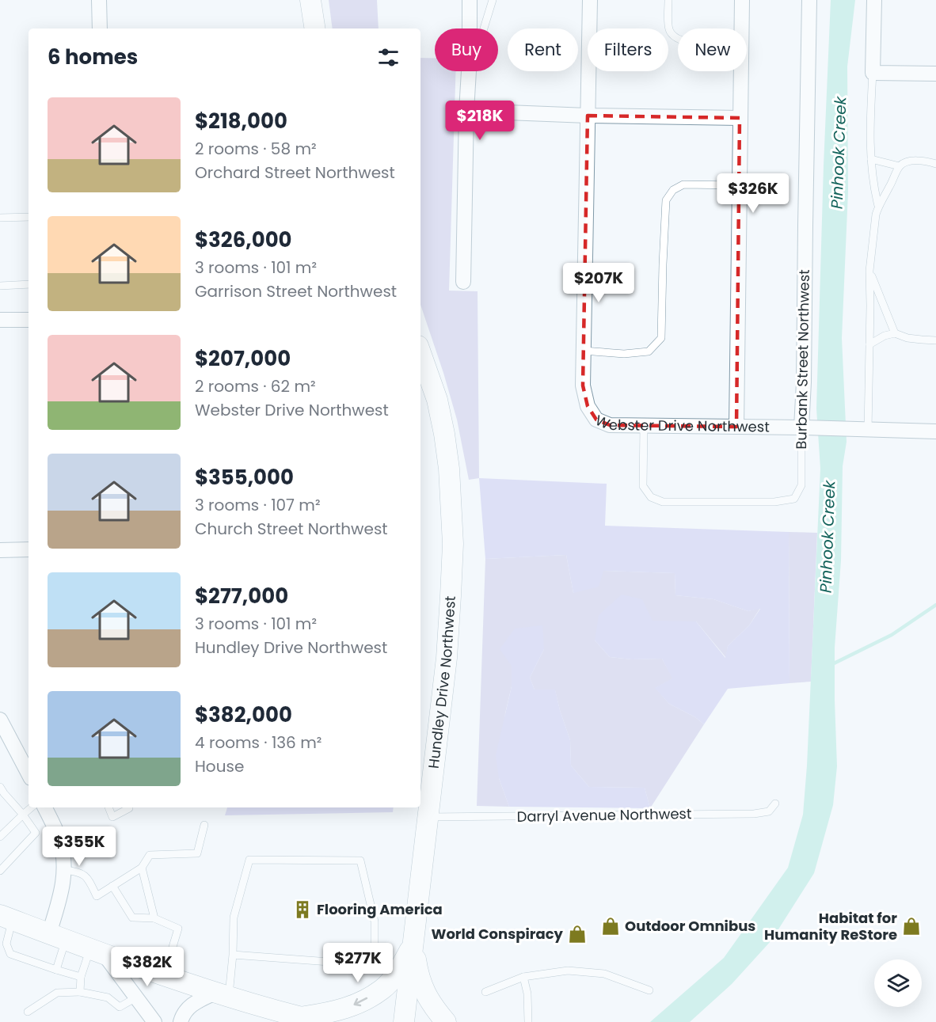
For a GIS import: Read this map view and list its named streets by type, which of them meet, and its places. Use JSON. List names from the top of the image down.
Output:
{
  "streets": {
    "street": ["Burbank Street Northwest", "Webster Drive Northwest", "Hundley Drive Northwest"],
    "lane": ["Darryl Avenue Northwest"]
  },
  "crossings": [
    ["Burbank Street Northwest", "Webster Drive Northwest"],
    ["Hundley Drive Northwest", "Darryl Avenue Northwest"]
  ],
  "water": ["Pinhook Creek"],
  "places": {
    "building": ["Flooring America"],
    "shop": ["Outdoor Omnibus", "Habitat for Humanity ReStore", "World Conspiracy"]
  },
  "page": {
    "chip": [
      "Buy",
      "Rent",
      "Filters",
      "New"
    ],
    "heading": "6 homes",
    "list": [
      {
        "name": "$218,000",
        "note": "2 rooms · 58 m² · Orchard Street Northwest"
      },
      {
        "name": "$326,000",
        "note": "3 rooms · 101 m² · Garrison Street Northwest"
      },
      {
        "name": "$207,000",
        "note": "2 rooms · 62 m² · Webster Drive Northwest"
      },
      {
        "name": "$355,000",
        "note": "3 rooms · 107 m² · Church Street Northwest"
      },
      {
        "name": "$277,000",
        "note": "3 rooms · 101 m² · Hundley Drive Northwest"
      },
      {
        "name": "$382,000",
        "note": "4 rooms · 136 m² · House"
      }
    ],
    "price": [
      "$218K",
      "$326K",
      "$207K",
      "$355K",
      "$277K",
      "$382K"
    ]
  }
}
